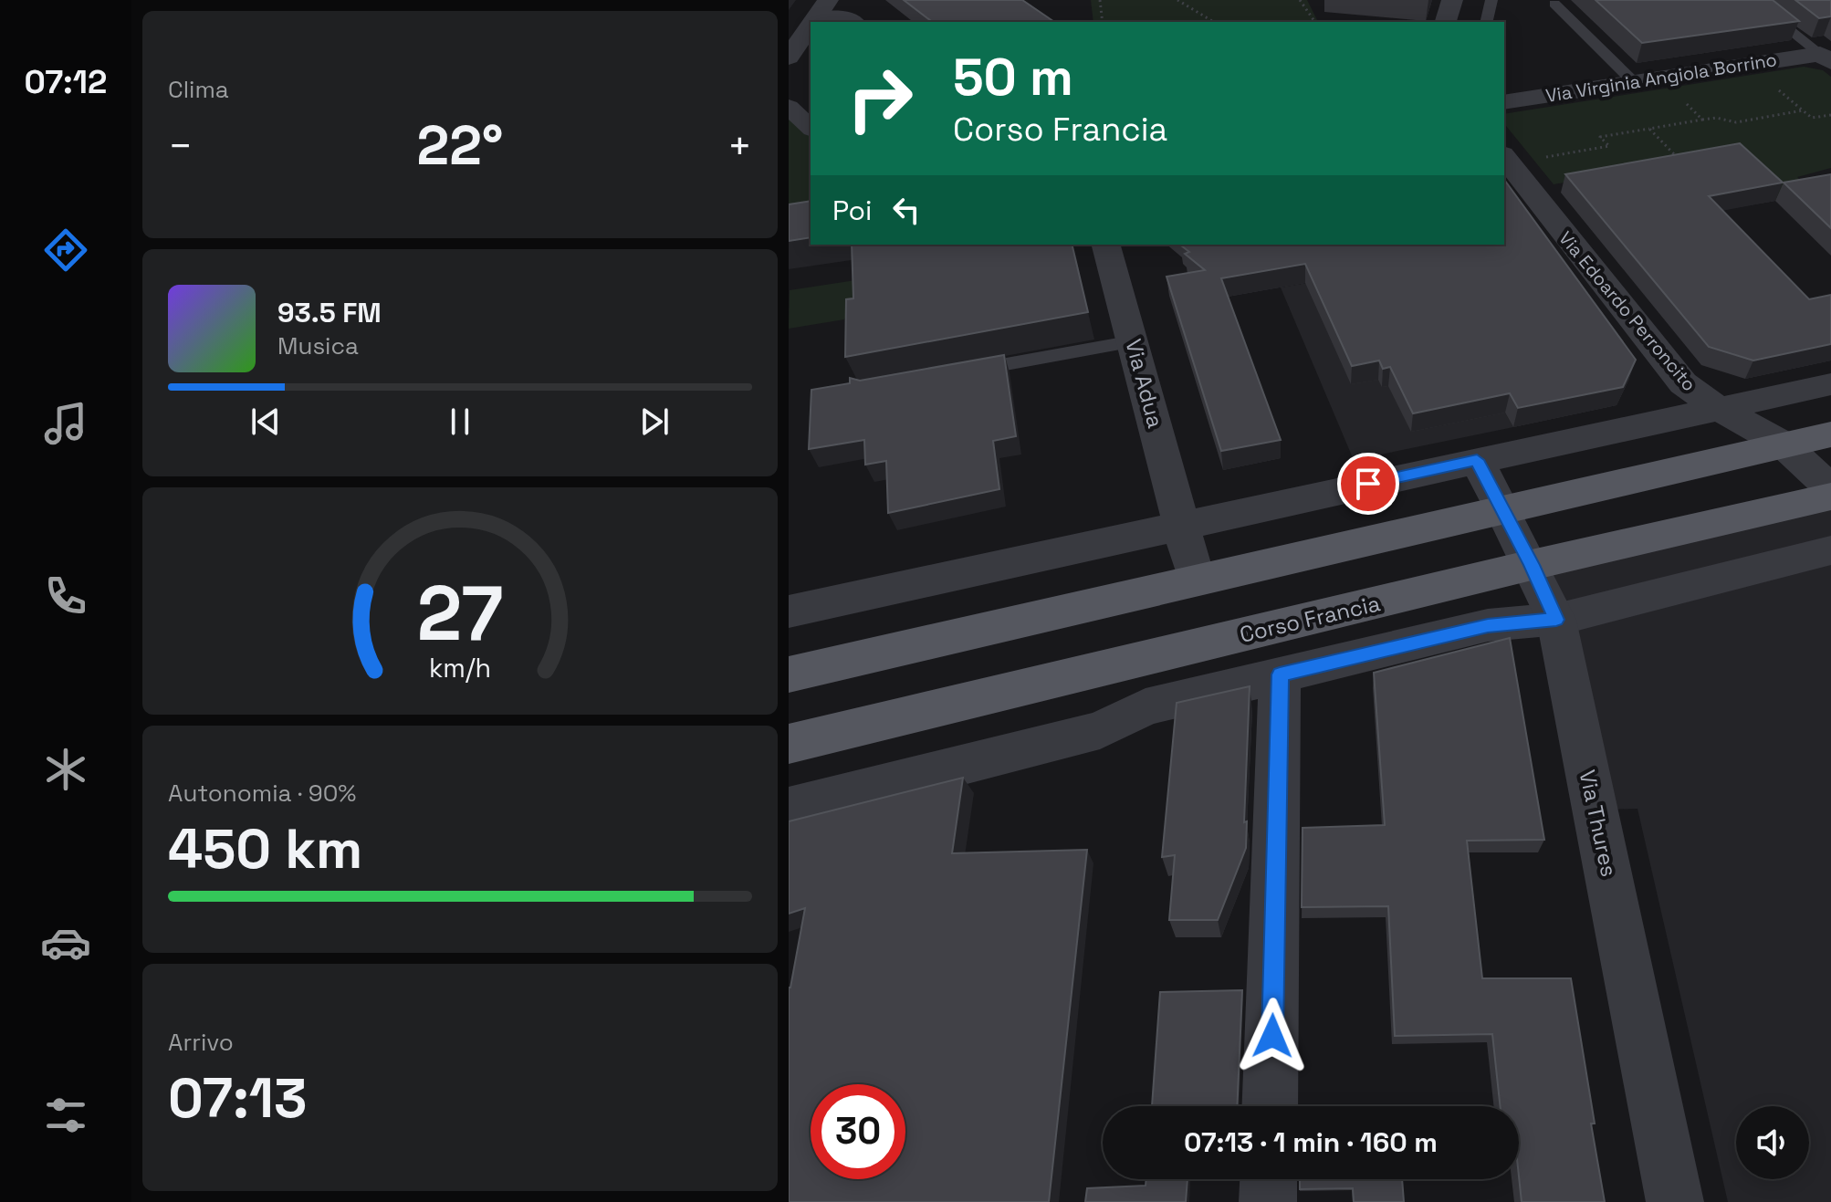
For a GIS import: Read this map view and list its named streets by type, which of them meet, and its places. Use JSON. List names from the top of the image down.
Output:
{
  "streets": {
    "main road": ["Corso Francia"],
    "street": [
      "Via Virginia Angiola Borrino",
      "Via Edoardo Perroncito",
      "Via Adua",
      "Via Thures"
    ]
  },
  "crossings": [
    ["Via Edoardo Perroncito", "Corso Francia"],
    ["Via Adua", "Corso Francia"],
    ["Corso Francia", "Via Thures"]
  ],
  "page": {
    "tabs": "07:12",
    "tile": [
      "Clima",
      ["Autonomia · 90%", "450 km"],
      ["Arrivo", "07:13"]
    ],
    "turn": ["50 m", "Corso Francia"],
    "heat": ["−", "22°", "+"],
    "then": "Poi",
    "song": ["93.5 FM", "Musica"],
    "limit": "30",
    "trip": "07:13 · 1 min · 160 m",
    "gauge": ["27", "km/h"]
  }
}
